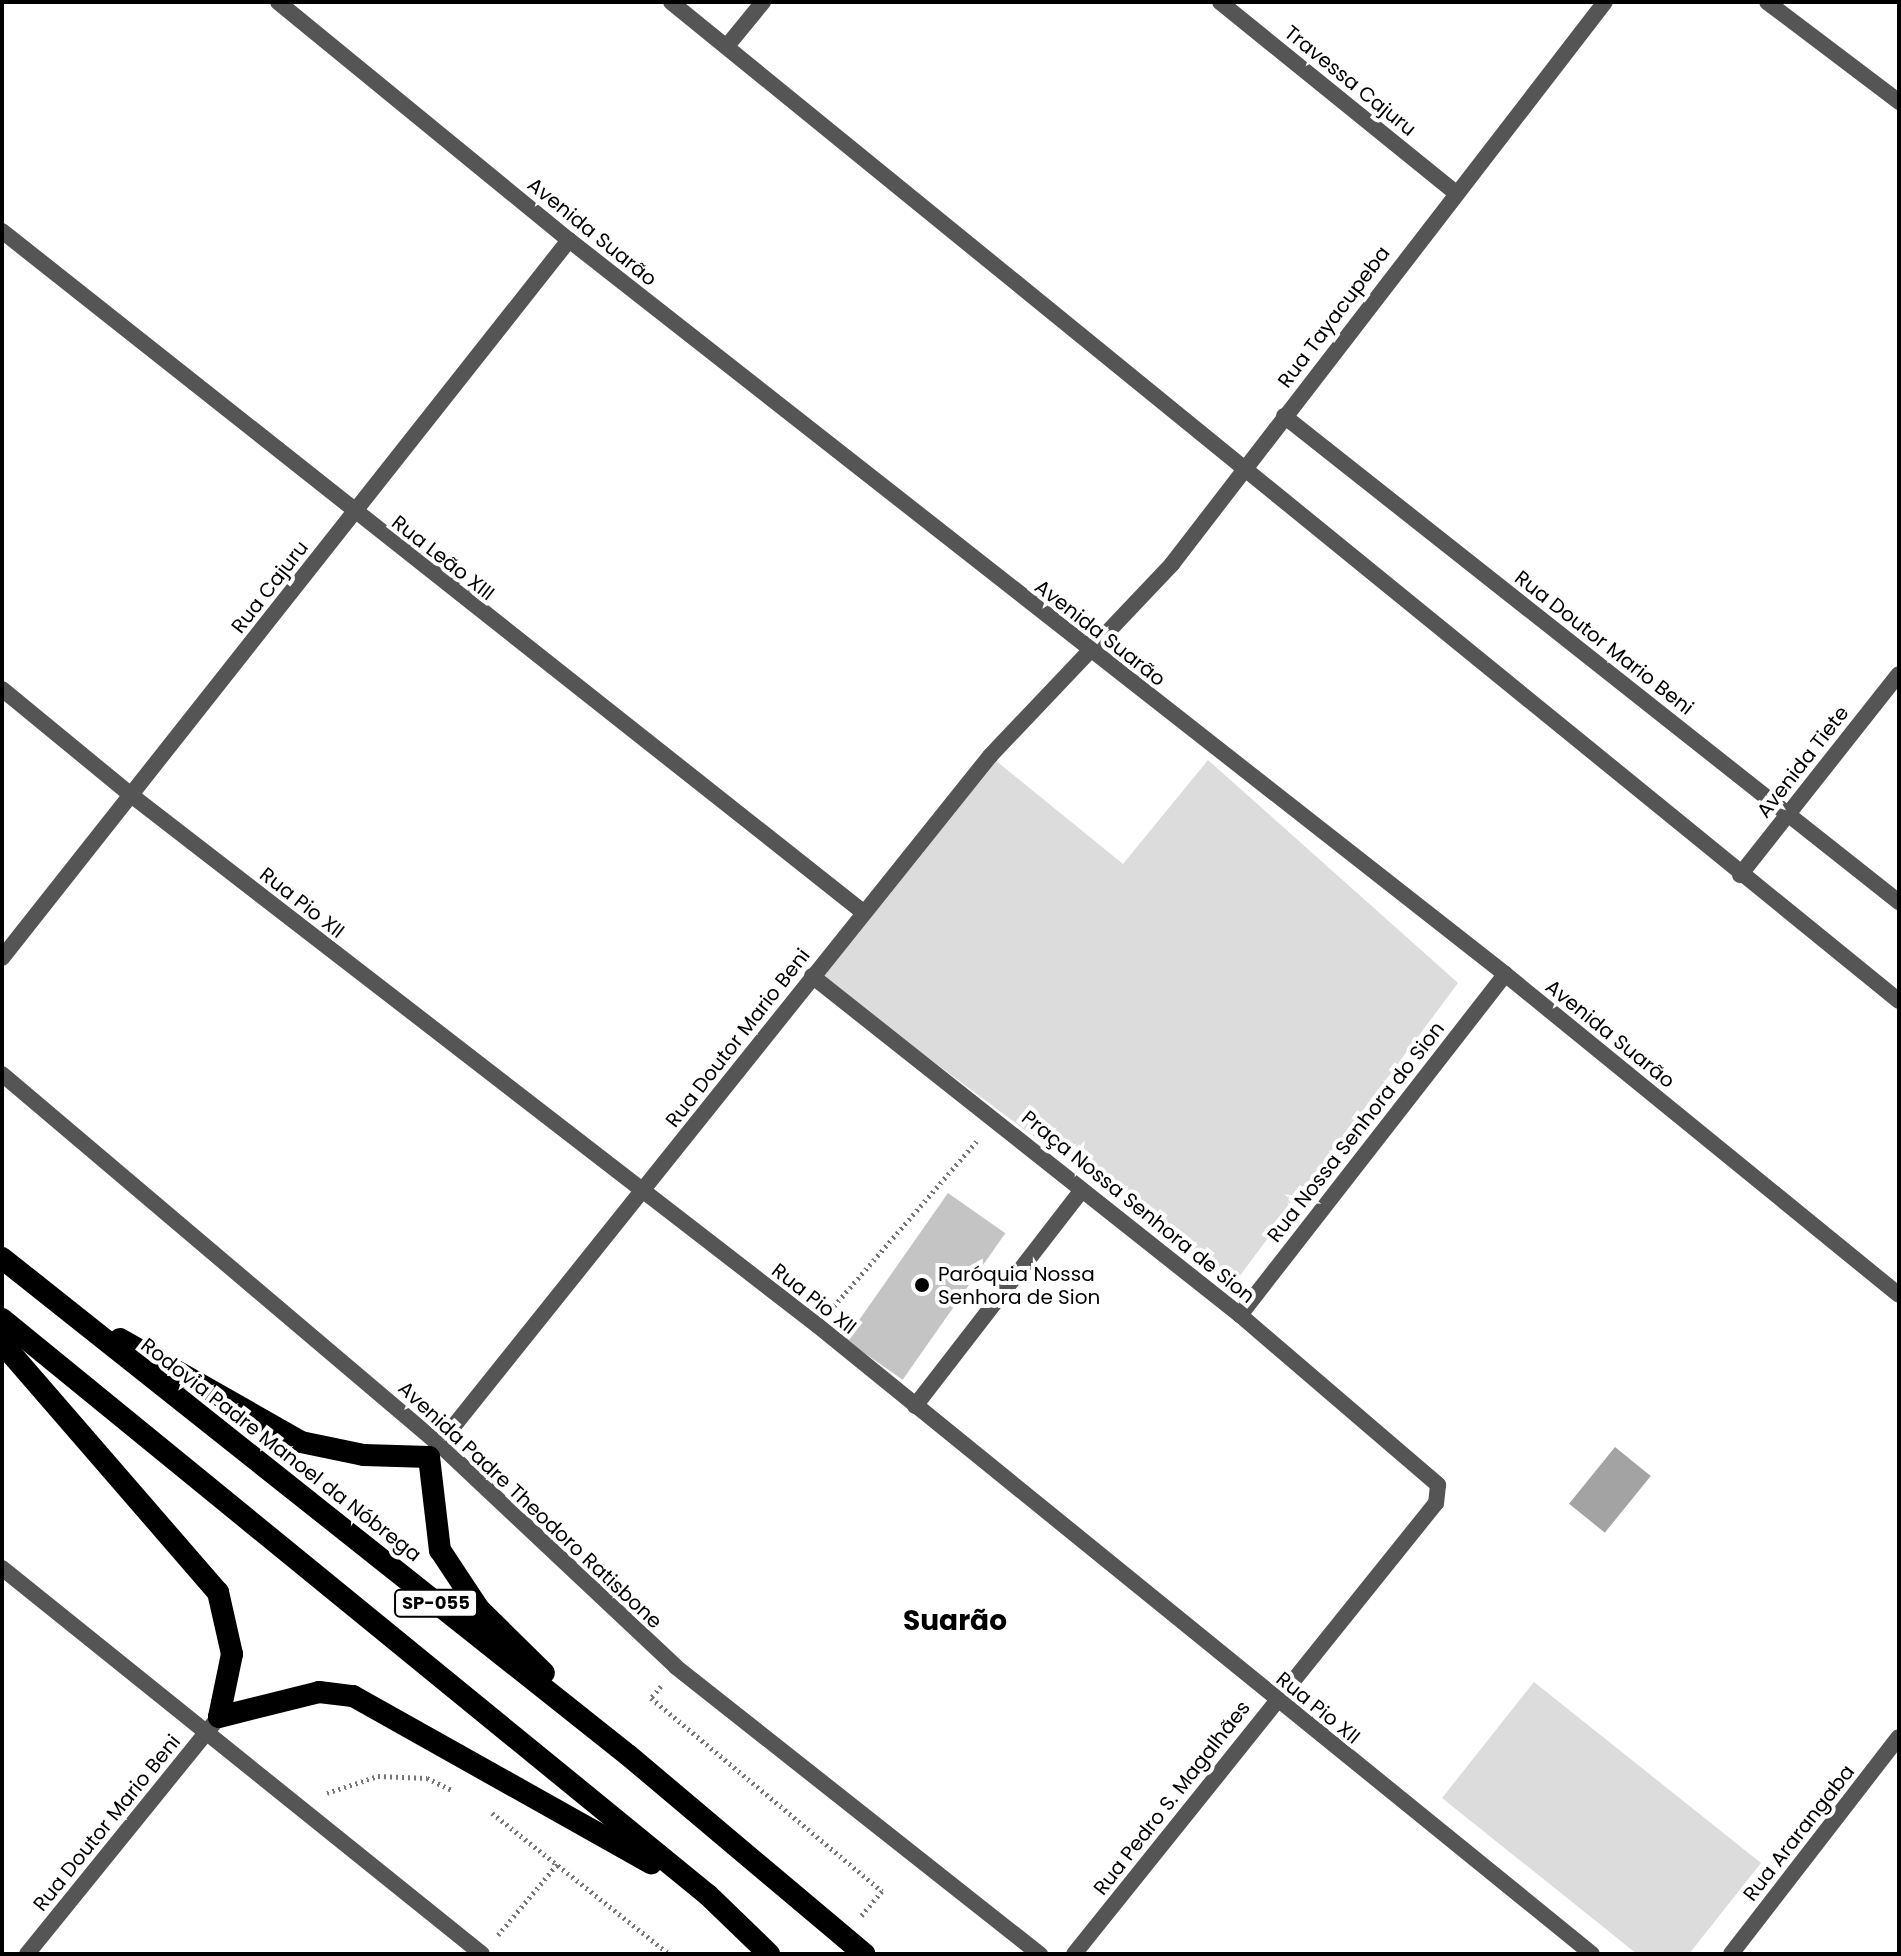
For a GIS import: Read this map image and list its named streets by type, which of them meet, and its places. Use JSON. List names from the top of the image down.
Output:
{
  "streets": {
    "highway": ["Rodovia Padre Manoel da Nóbrega", "SP-055"],
    "street": [
      "Travessa Cajuru",
      "Avenida Suarão",
      "Rua Tayacupeba",
      "Rua Leão XIII",
      "Rua Cajuru",
      "Rua Doutor Mario Beni",
      "Avenida Tiete",
      "Rua Pio XII",
      "Rua Nossa Senhora do Sion",
      "Praça Nossa Senhora de Sion",
      "Avenida Padre Theodoro Ratisbone",
      "Rua Pedro S. Magalhães",
      "Rua Ararangaba"
    ]
  },
  "crossings": [
    ["Travessa Cajuru", "Rua Tayacupeba"],
    ["Avenida Suarão", "Rua Tayacupeba"],
    ["Avenida Suarão", "Rua Cajuru"],
    ["Avenida Suarão", "Rua Doutor Mario Beni"],
    ["Avenida Suarão", "Rua Nossa Senhora do Sion"],
    ["Rua Tayacupeba", "Rua Doutor Mario Beni"],
    ["Rua Leão XIII", "Rua Cajuru"],
    ["Rua Leão XIII", "Rua Doutor Mario Beni"],
    ["Rua Cajuru", "Rua Pio XII"],
    ["Rua Doutor Mario Beni", "Avenida Tiete"],
    ["Rua Doutor Mario Beni", "Rua Pio XII"],
    ["Rua Doutor Mario Beni", "Praça Nossa Senhora de Sion"],
    ["Rua Doutor Mario Beni", "Avenida Padre Theodoro Ratisbone"],
    ["Rua Pio XII", "Rua Pedro S. Magalhães"],
    ["Rua Nossa Senhora do Sion", "Praça Nossa Senhora de Sion"],
    ["Praça Nossa Senhora de Sion", "Rua Pedro S. Magalhães"]
  ],
  "districts": ["Suarão"],
  "places": ["Paróquia Nossa Senhora de Sion"]
}
